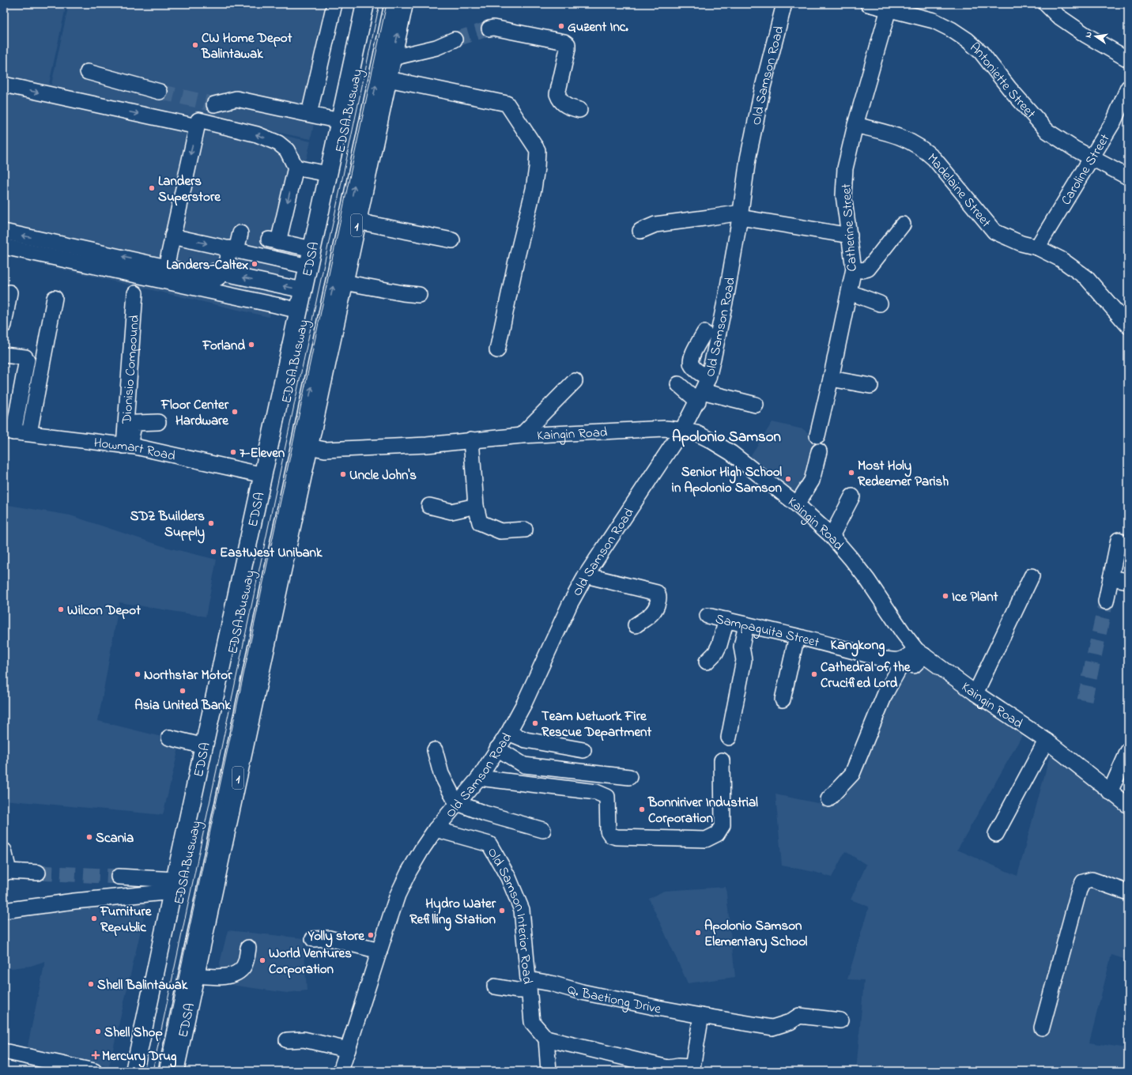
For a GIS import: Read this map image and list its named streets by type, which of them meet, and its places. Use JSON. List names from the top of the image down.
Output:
{
  "streets": {
    "highway": ["1", "EDSA"],
    "street": [
      "Old Samson Road",
      "Antoniette Street",
      "EDSA Busway",
      "Caroline Street",
      "Madelaine Street",
      "Catherine Street",
      "Dionisio Compound",
      "Kaingin Road",
      "Howmart Road",
      "Sampaguita Street",
      "Old Samson Interior Road",
      "Q. Baetiong Drive"
    ]
  },
  "crossings": [
    ["Old Samson Road", "Kaingin Road"],
    ["Old Samson Road", "Old Samson Interior Road"],
    ["Antoniette Street", "Caroline Street"],
    ["Antoniette Street", "Catherine Street"],
    ["Caroline Street", "Madelaine Street"],
    ["Madelaine Street", "Catherine Street"],
    ["EDSA", "Kaingin Road"],
    ["EDSA", "Howmart Road"],
    ["Dionisio Compound", "Howmart Road"],
    ["Kaingin Road", "Sampaguita Street"],
    ["Old Samson Interior Road", "Q. Baetiong Drive"]
  ],
  "districts": ["Apolonio Samson", "Kangkong"],
  "places": {
    "other": [
      "Guzent Inc.",
      "CW Home Depot Balintawak",
      "Landers Superstore",
      "Landers-Caltex",
      "Forland",
      "Floor Center Hardware",
      "7-Eleven",
      "Most Holy Redeemer Parish",
      "Uncle John's",
      "Senior High School in Apolonio Samson",
      "SDZ Builders Supply",
      "EastWest Unibank",
      "Ice Plant",
      "Wilcon Depot",
      "Northstar Motor",
      "Cathedral of the Crucified Lord",
      "Asia United Bank",
      "Team Network Fire Rescue Department",
      "Bonniriver Industrial Corporation",
      "Scania",
      "Hydro Water Refilling Station",
      "Furniture Republic",
      "Apolonio Samson Elementary School",
      "Yolly store",
      "World Ventures Corporation",
      "Shell Balintawak",
      "Shell Shop"
    ],
    "health": ["Mercury Drug"]
  },
  "north": "left"
}
